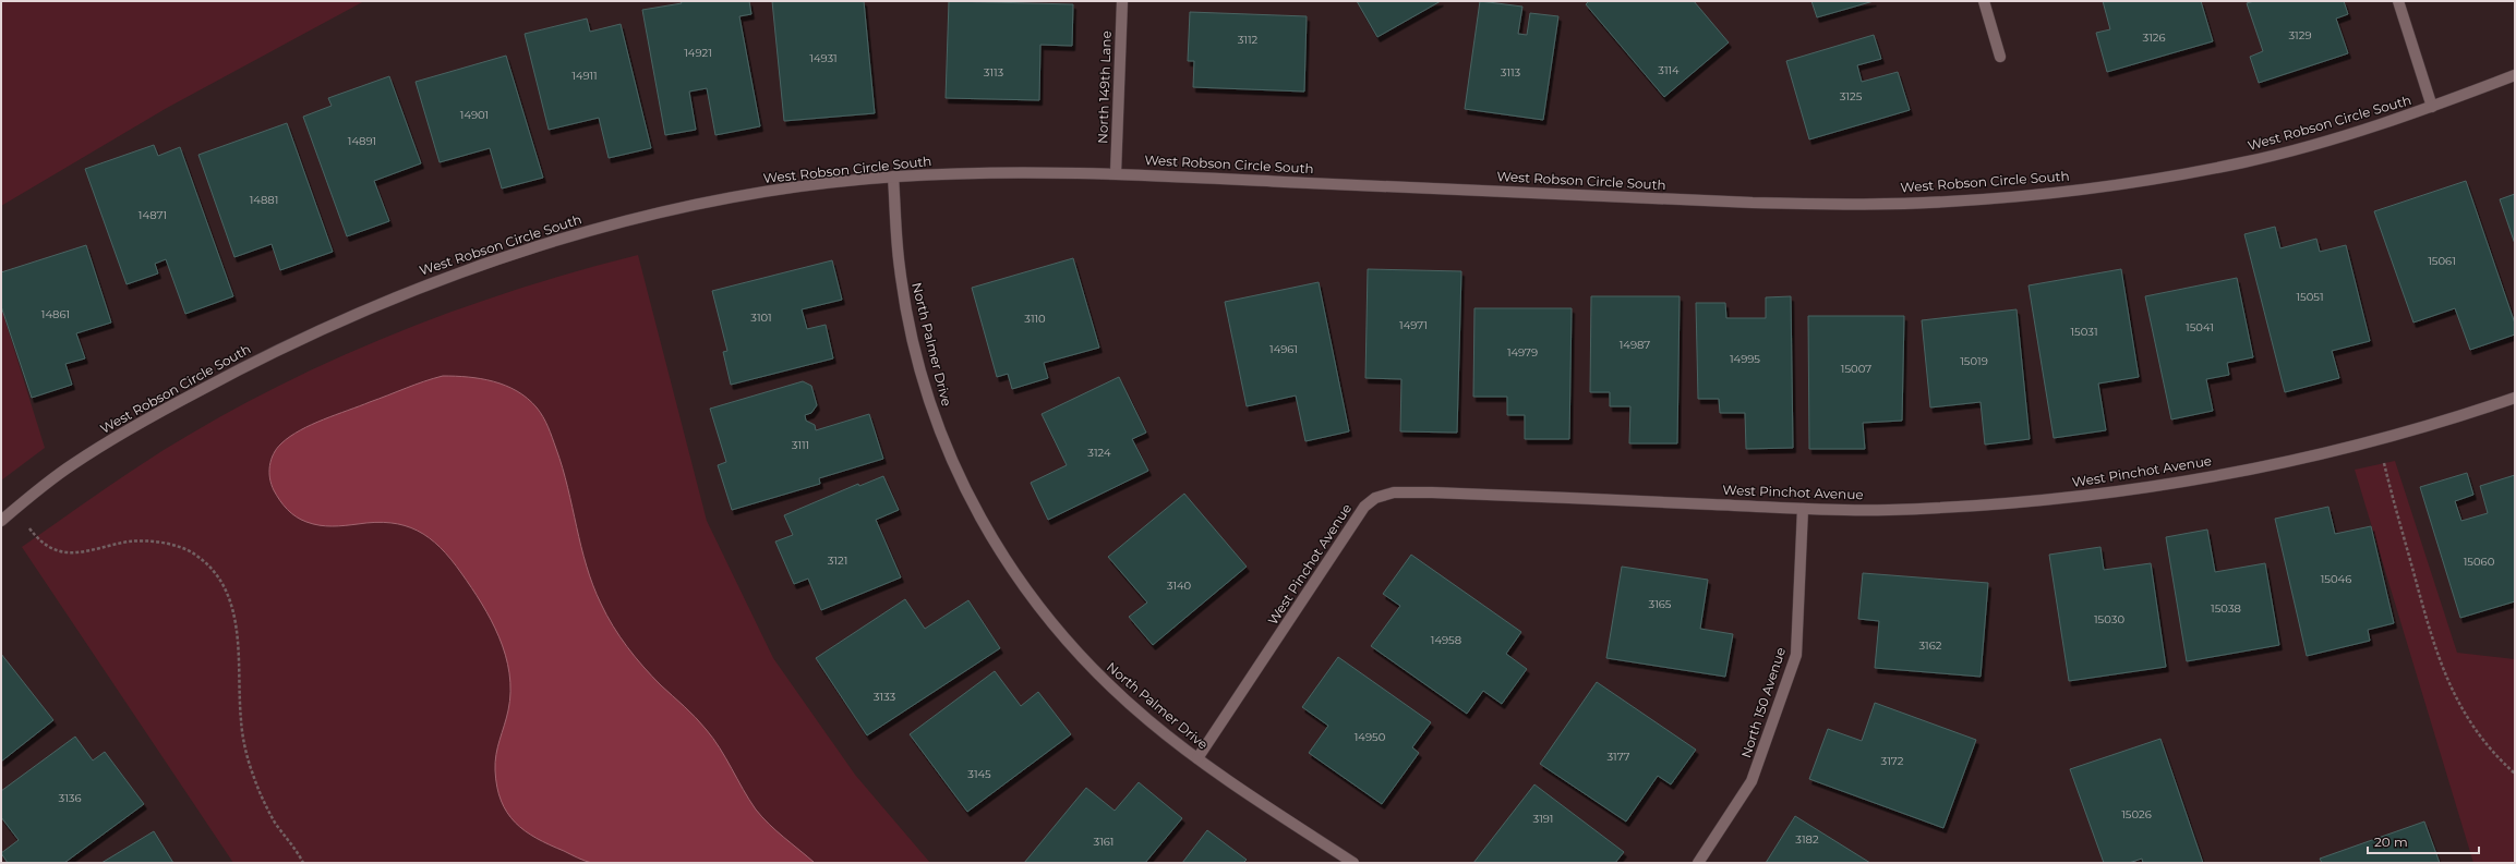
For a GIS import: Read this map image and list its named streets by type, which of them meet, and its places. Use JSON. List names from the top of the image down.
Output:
{
  "streets": {
    "street": [
      "North 149th Lane",
      "West Robson Circle South",
      "North Palmer Drive",
      "West Pinchot Avenue",
      "North 150 Avenue"
    ]
  },
  "crossings": [
    ["North 149th Lane", "West Robson Circle South"],
    ["West Robson Circle South", "North Palmer Drive"],
    ["North Palmer Drive", "West Pinchot Avenue"],
    ["West Pinchot Avenue", "North 150 Avenue"]
  ],
  "house_numbers": [
    "3129",
    "3126",
    "3112",
    "14921",
    "14931",
    "3114",
    "3113",
    "3113",
    "14911",
    "3125",
    "14901",
    "14891",
    "14881",
    "14871",
    "15061",
    "15051",
    "14861",
    "3101",
    "3110",
    "14971",
    "15041",
    "15031",
    "14987",
    "14961",
    "14979",
    "14995",
    "15019",
    "15007",
    "3111",
    "3124",
    "3121",
    "15060",
    "15046",
    "3140",
    "3165",
    "15038",
    "15030",
    "14958",
    "3162",
    "3133",
    "14950",
    "3177",
    "3172",
    "3145",
    "3136",
    "15026",
    "3191",
    "3182",
    "3161"
  ],
  "scale_bar": "20 m"
}
